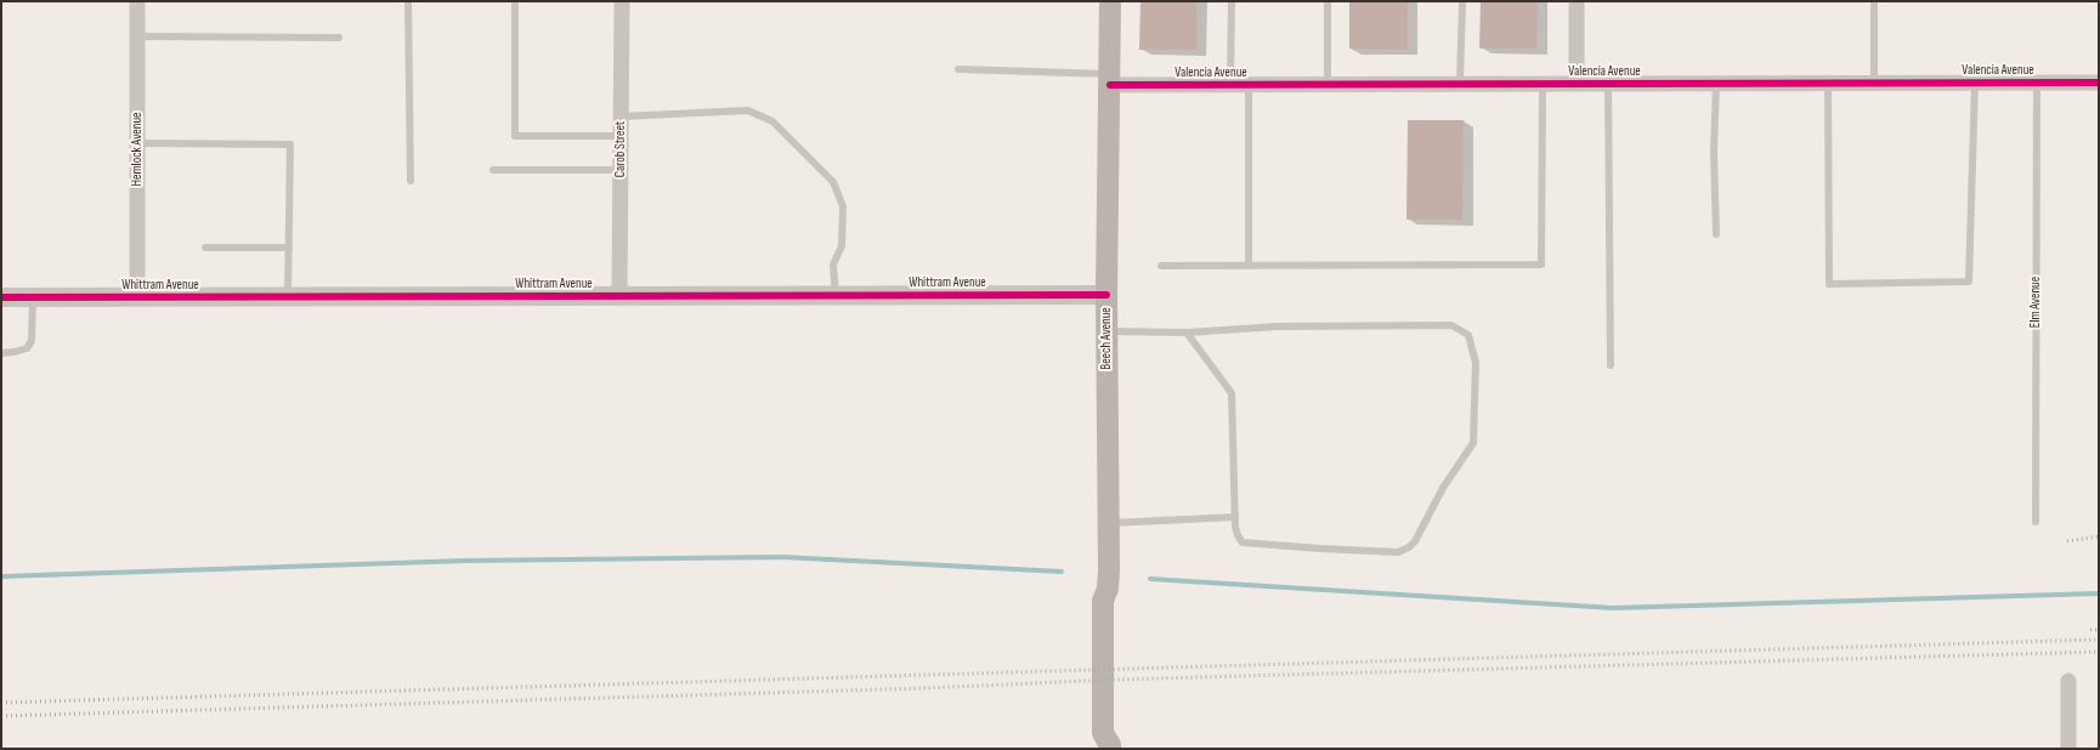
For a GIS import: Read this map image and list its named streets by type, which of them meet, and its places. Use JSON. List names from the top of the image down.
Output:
{
  "streets": {
    "main road": ["Beech Avenue"],
    "street": [
      "Valencia Avenue",
      "Hemlock Avenue",
      "Carob Street",
      "Whittram Avenue"
    ],
    "lane": ["Elm Avenue"]
  },
  "crossings": [
    ["Valencia Avenue", "Elm Avenue"],
    ["Valencia Avenue", "Beech Avenue"],
    ["Hemlock Avenue", "Whittram Avenue"],
    ["Carob Street", "Whittram Avenue"],
    ["Whittram Avenue", "Beech Avenue"]
  ]
}
